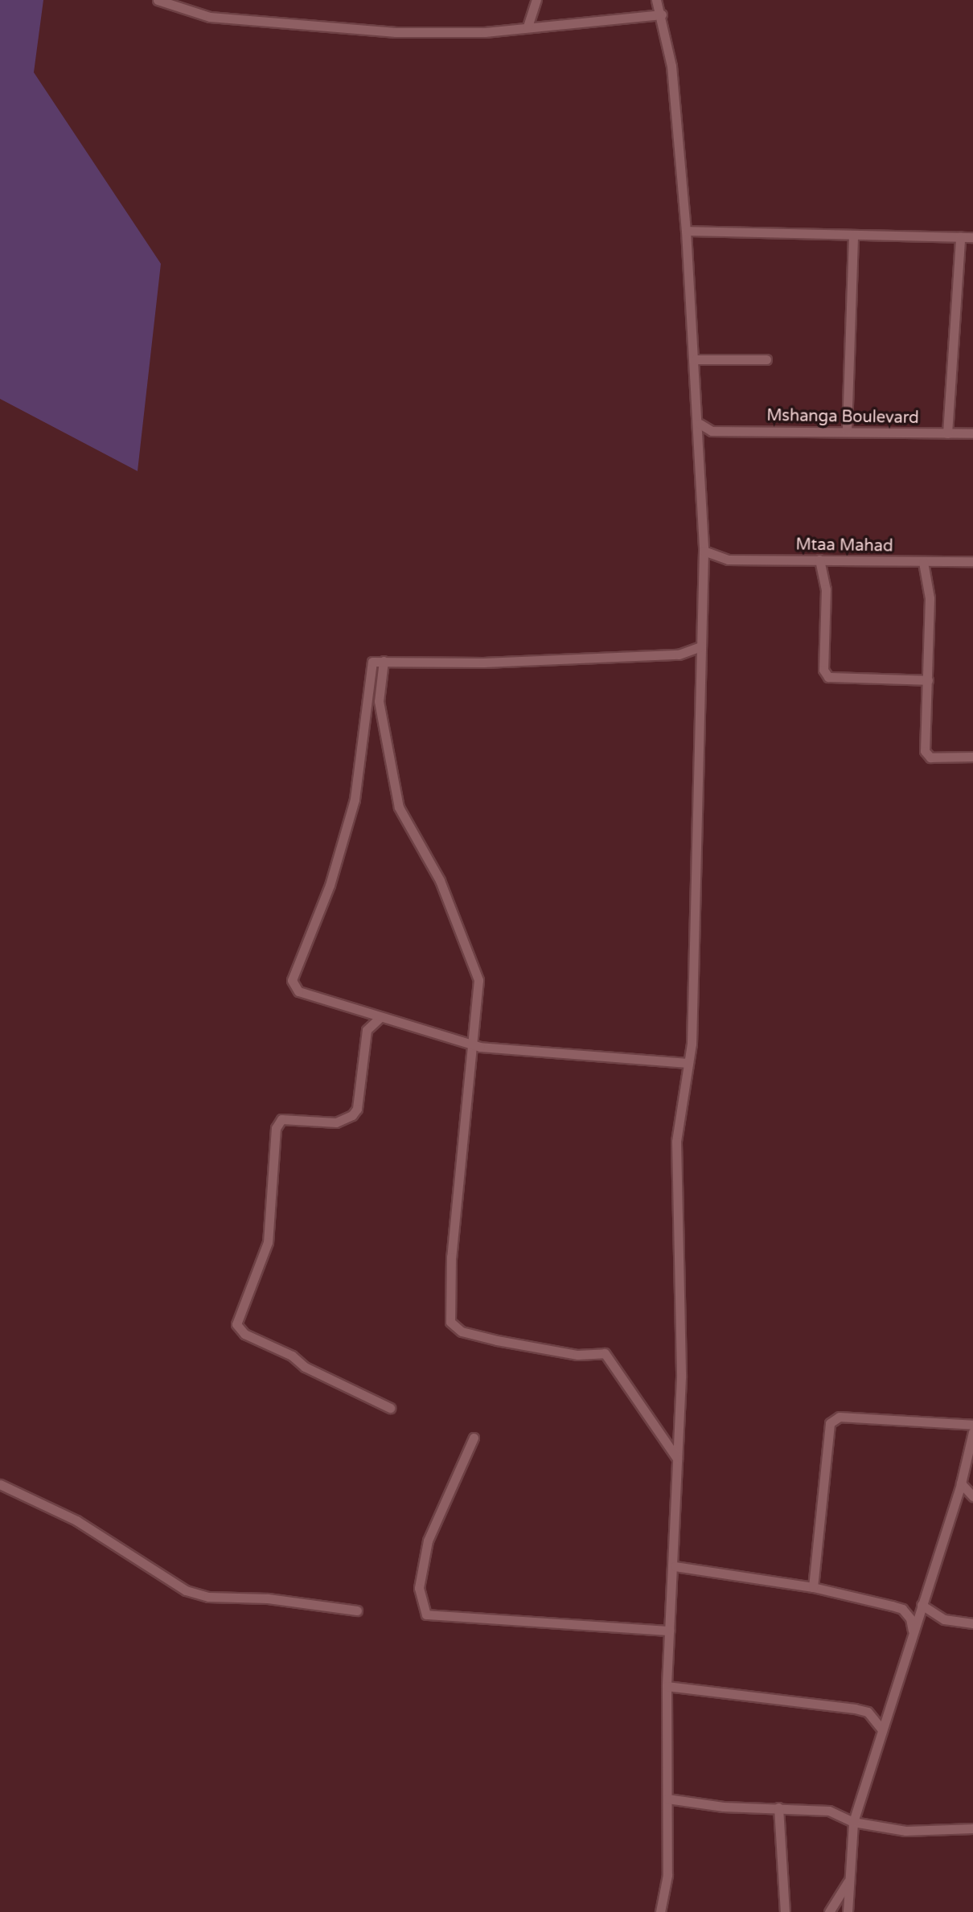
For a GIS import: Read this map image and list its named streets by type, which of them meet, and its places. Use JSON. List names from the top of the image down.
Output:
{
  "streets": {
    "street": ["Mshanga Boulevard", "Mtaa Mahad"]
  }
}
